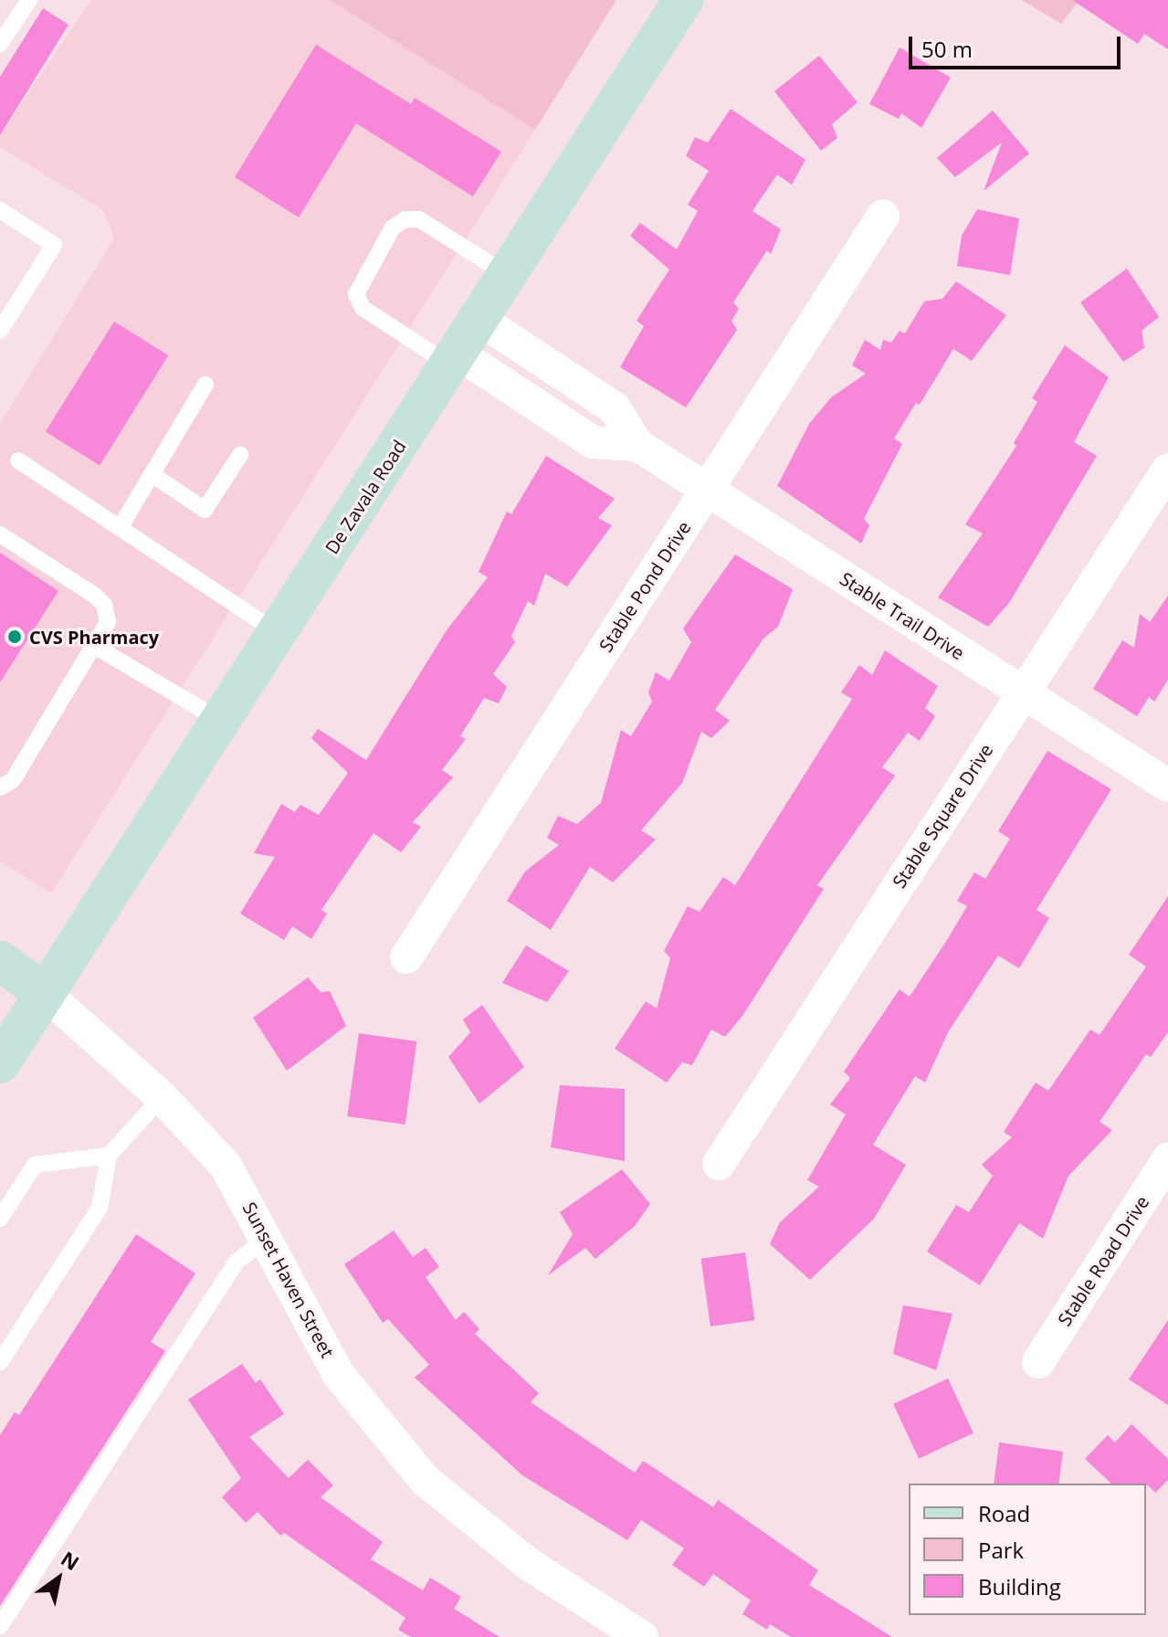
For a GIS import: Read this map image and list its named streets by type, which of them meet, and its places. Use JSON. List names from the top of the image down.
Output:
{
  "streets": {
    "main road": ["De Zavala Road"],
    "street": [
      "Stable Pond Drive",
      "Stable Trail Drive",
      "Stable Square Drive",
      "Stable Road Drive",
      "Sunset Haven Street"
    ]
  },
  "crossings": [
    ["De Zavala Road", "Stable Trail Drive"],
    ["De Zavala Road", "Sunset Haven Street"],
    ["Stable Pond Drive", "Stable Trail Drive"],
    ["Stable Trail Drive", "Stable Square Drive"]
  ],
  "places": ["CVS Pharmacy"],
  "legend": ["Road", "Park", "Building"],
  "scale_bar": "50 m",
  "north": "top right"
}
